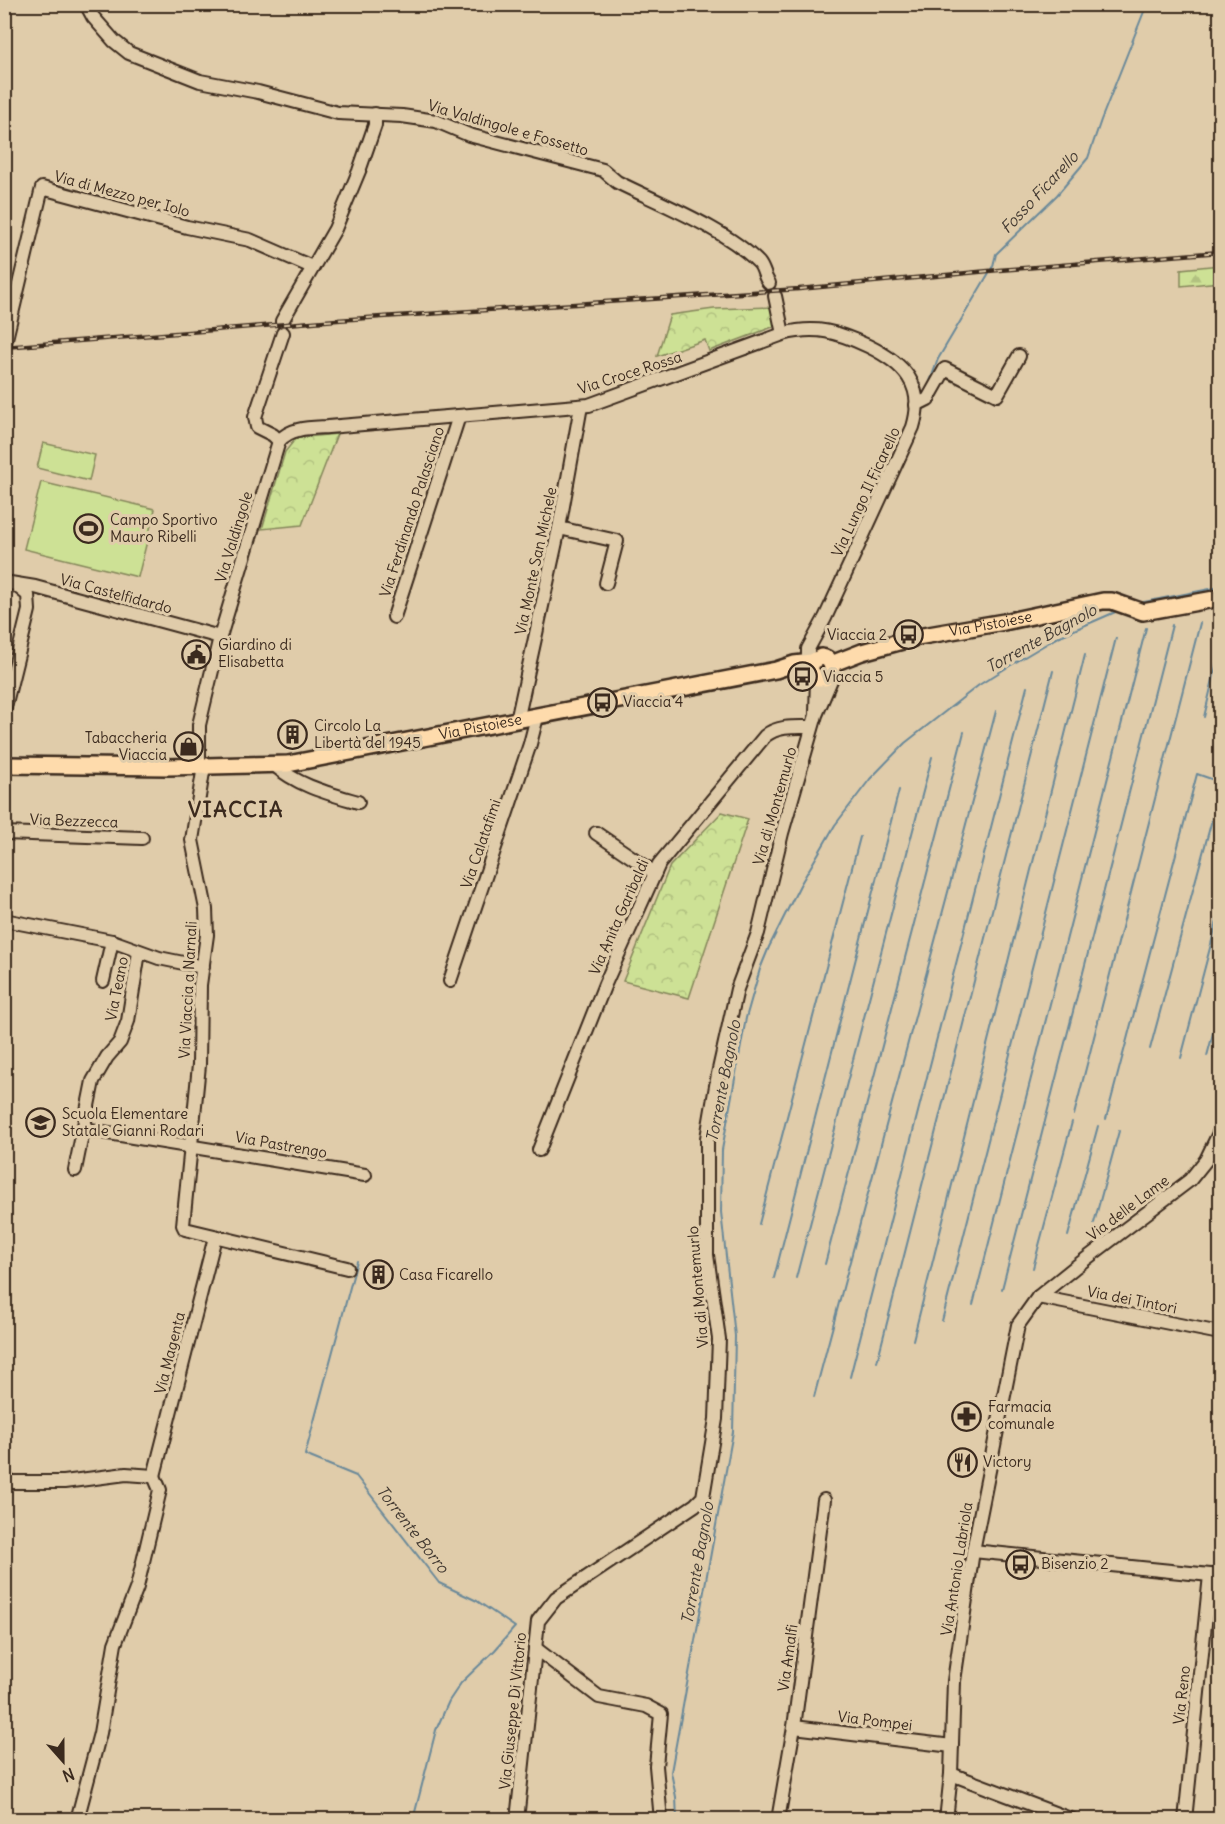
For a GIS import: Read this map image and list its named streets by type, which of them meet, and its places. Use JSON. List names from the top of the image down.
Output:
{
  "streets": {
    "main road": ["Via Pistoiese"],
    "street": [
      "Via Valdingole e Fossetto",
      "Via di Mezzo per Iolo",
      "Via Croce Rossa",
      "Via Lungo Il Ficarello",
      "Via Ferdinando Palasciano",
      "Via Valdingole",
      "Via Monte San Michele",
      "Via Castelfidardo",
      "Via di Montemurlo",
      "Via Bezzecca",
      "Via Calatafimi",
      "Via Anita Garibaldi",
      "Via Teano",
      "Via Viaccia a Narnali",
      "Via Pastrengo",
      "Via delle Lame",
      "Via dei Tintori",
      "Via Magenta",
      "Via Antonio Labriola",
      "Via Amalfi",
      "Via Reno",
      "Via Giuseppe Di Vittorio",
      "Via Pompei"
    ]
  },
  "crossings": [
    ["Via Croce Rossa", "Via Lungo Il Ficarello"],
    ["Via Croce Rossa", "Via Ferdinando Palasciano"],
    ["Via Croce Rossa", "Via Valdingole"],
    ["Via Croce Rossa", "Via Monte San Michele"],
    ["Via Lungo Il Ficarello", "Via Pistoiese"],
    ["Via Lungo Il Ficarello", "Via di Montemurlo"],
    ["Via Valdingole", "Via Castelfidardo"],
    ["Via Valdingole", "Via Pistoiese"],
    ["Via Valdingole", "Via Viaccia a Narnali"],
    ["Via Monte San Michele", "Via Pistoiese"],
    ["Via Pistoiese", "Via di Montemurlo"],
    ["Via Pistoiese", "Via Calatafimi"],
    ["Via Pistoiese", "Via Viaccia a Narnali"],
    ["Via di Montemurlo", "Via Anita Garibaldi"],
    ["Via di Montemurlo", "Via Giuseppe Di Vittorio"],
    ["Via Viaccia a Narnali", "Via Pastrengo"],
    ["Via Viaccia a Narnali", "Via Magenta"],
    ["Via delle Lame", "Via dei Tintori"],
    ["Via delle Lame", "Via Antonio Labriola"],
    ["Via dei Tintori", "Via Antonio Labriola"],
    ["Via Antonio Labriola", "Via Pompei"],
    ["Via Amalfi", "Via Pompei"]
  ],
  "districts": ["VIACCIA"],
  "water": ["Fosso Ficarello", "Torrente Bagnolo", "Torrente Borro"],
  "places": {
    "sports": ["Campo Sportivo Mauro Ribelli"],
    "bus stop": [
      "Viaccia 2",
      "Viaccia 5",
      "Viaccia 4",
      "Bisenzio 2"
    ],
    "public building": ["Giardino di Elisabetta"],
    "building": ["Circolo La Libertà del 1945", "Casa Ficarello"],
    "shop": ["Tabaccheria Viaccia"],
    "school or university": ["Scuola Elementare Statale Gianni Rodari"],
    "pharmacy": ["Farmacia comunale"],
    "restaurant": ["Victory"]
  },
  "north": "bottom"
}
